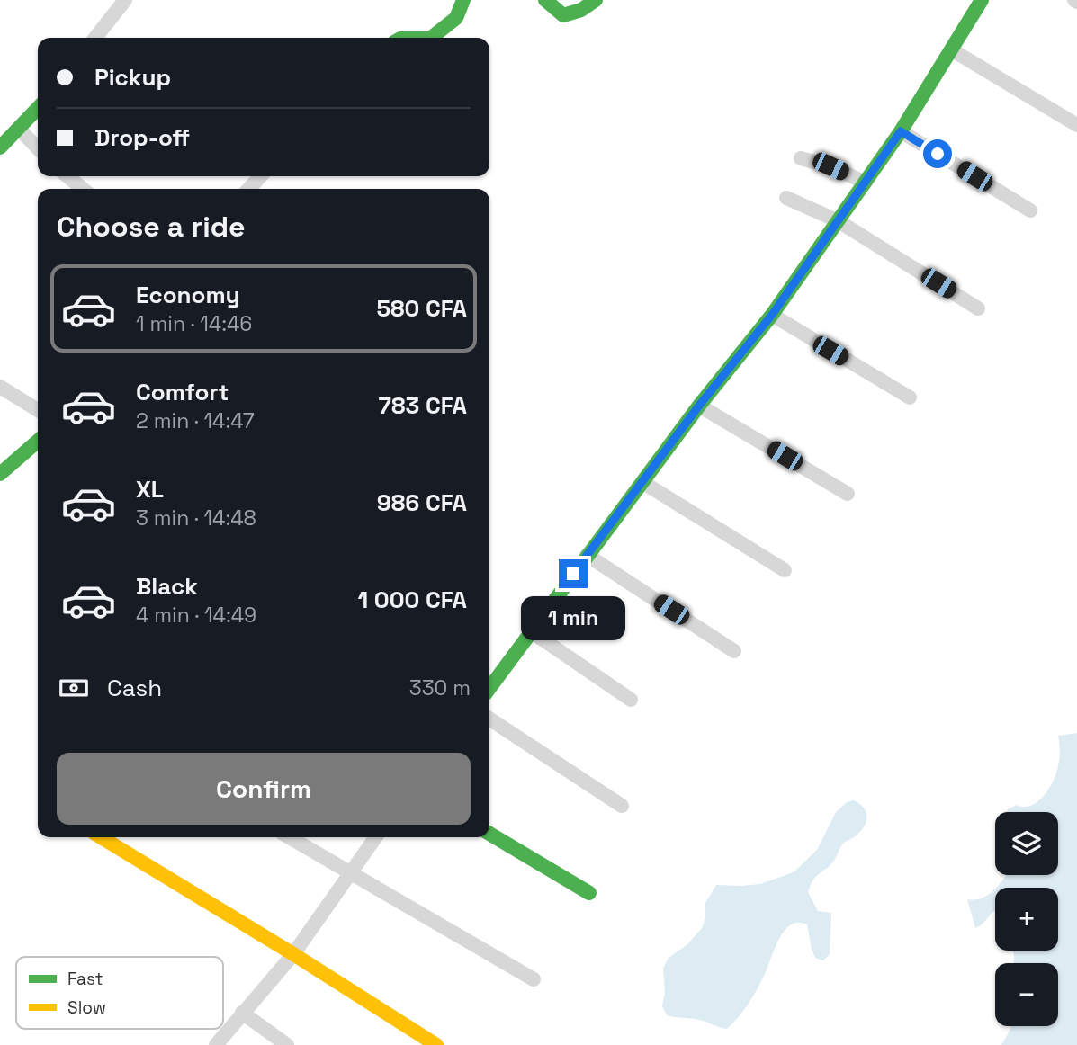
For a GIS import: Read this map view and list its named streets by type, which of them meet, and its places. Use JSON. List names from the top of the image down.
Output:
{
  "legend": ["Fast", "Slow"],
  "page": {
    "banner": ["Pickup", "Drop-off"],
    "heading": "Choose a ride",
    "list": [
      {
        "name": "Economy",
        "note": "1 min · 14:46",
        "value": "580 CFA"
      },
      {
        "name": "Comfort",
        "note": "2 min · 14:47",
        "value": "783 CFA"
      },
      {
        "name": "XL",
        "note": "3 min · 14:48",
        "value": "986 CFA"
      },
      {
        "name": "Black",
        "note": "4 min · 14:49",
        "value": "1 000 CFA"
      }
    ],
    "bubble": "1 min",
    "pay": ["Cash", "330 m"],
    "buttons": "Confirm",
    "map_buttons": ["+", "−"]
  }
}
